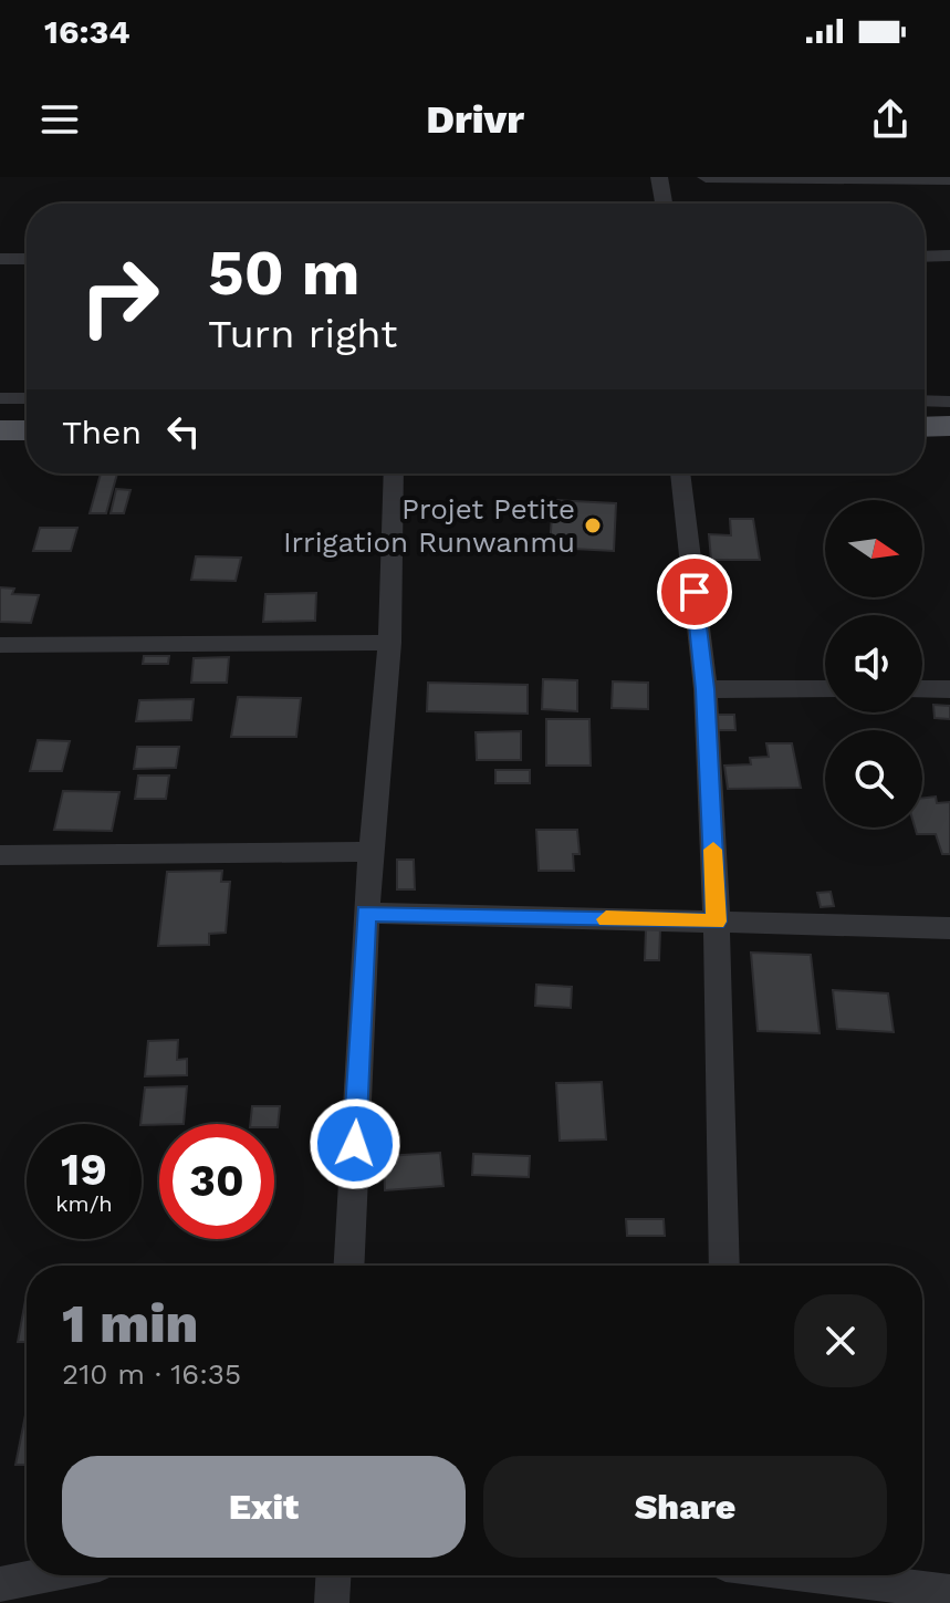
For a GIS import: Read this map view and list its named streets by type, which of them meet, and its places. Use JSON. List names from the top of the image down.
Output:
{
  "places": ["Projet Petite Irrigation Runwanmu"],
  "north": "right",
  "page": {
    "status": "16:34",
    "header": "Drivr",
    "turn": ["50 m", "Turn right"],
    "then": "Then",
    "speed": "19 km/h",
    "limit": "30",
    "heading": ["1 min", "210 m · 16:35"],
    "buttons": ["Exit", "Share"]
  }
}
